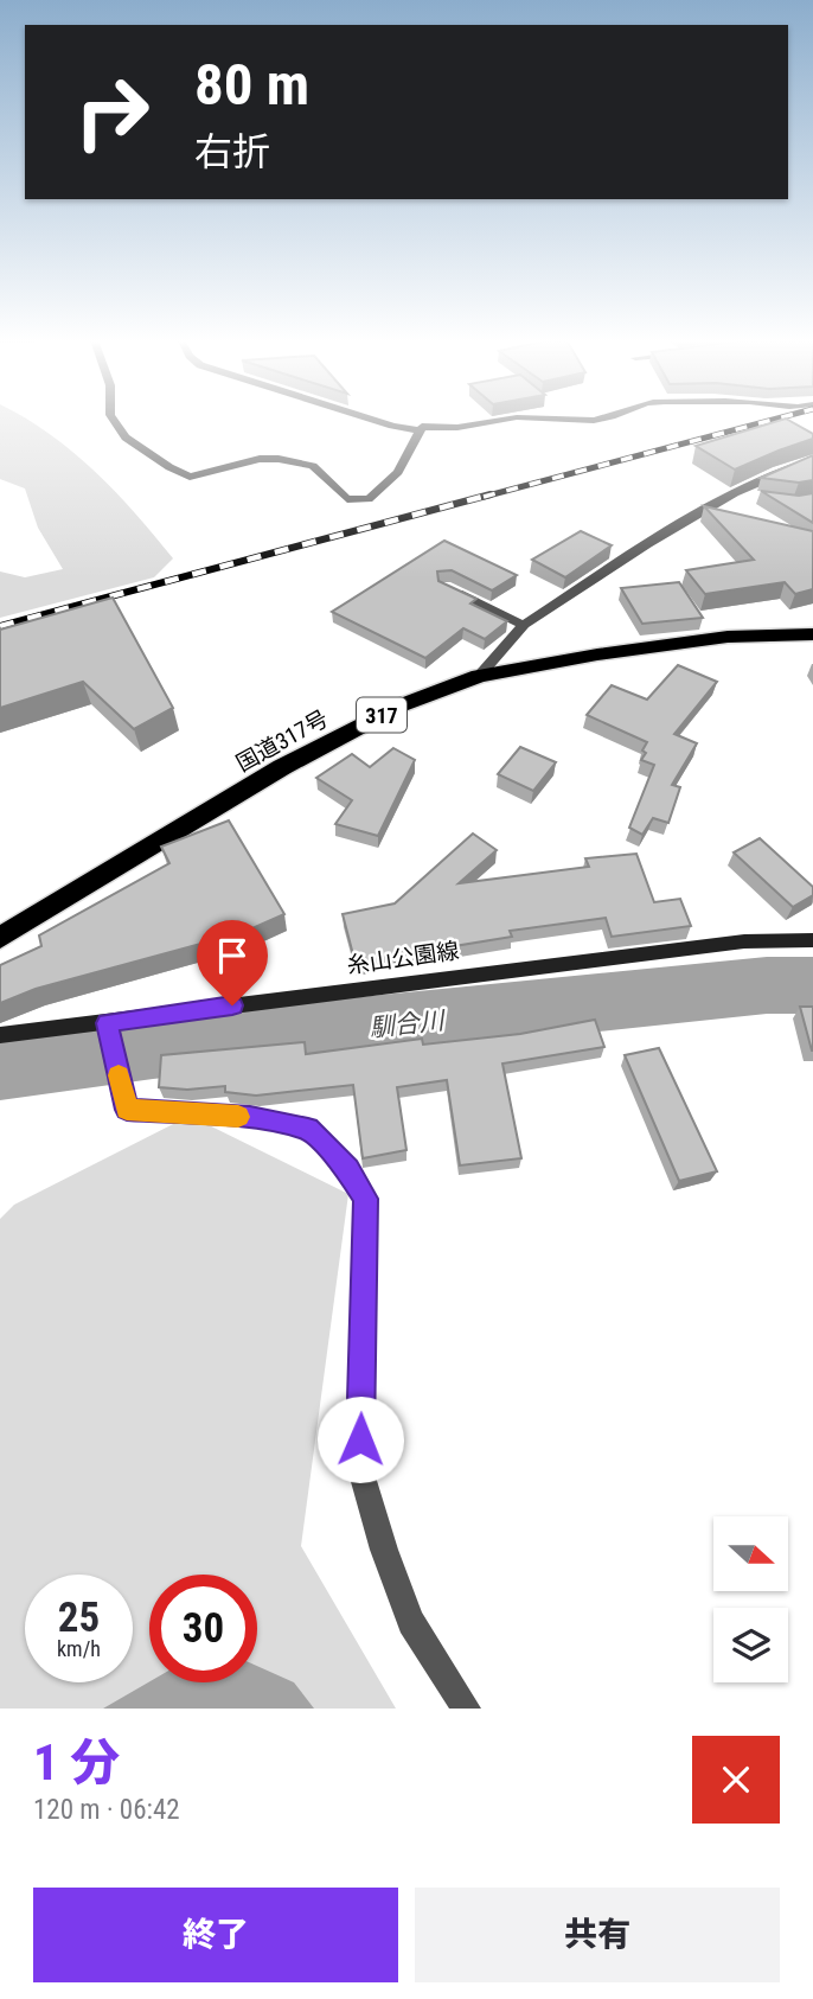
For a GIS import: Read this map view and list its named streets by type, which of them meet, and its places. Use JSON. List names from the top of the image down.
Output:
{
  "streets": {
    "highway": ["317", "国道317号"],
    "main road": ["糸山公園線"]
  },
  "water": ["馴合川"],
  "north": "right",
  "page": {
    "turn": ["80 m", "右折"],
    "speed": "25 km/h",
    "limit": "30",
    "heading": ["1 分", "120 m · 06:42"],
    "buttons": ["終了", "共有"]
  }
}
